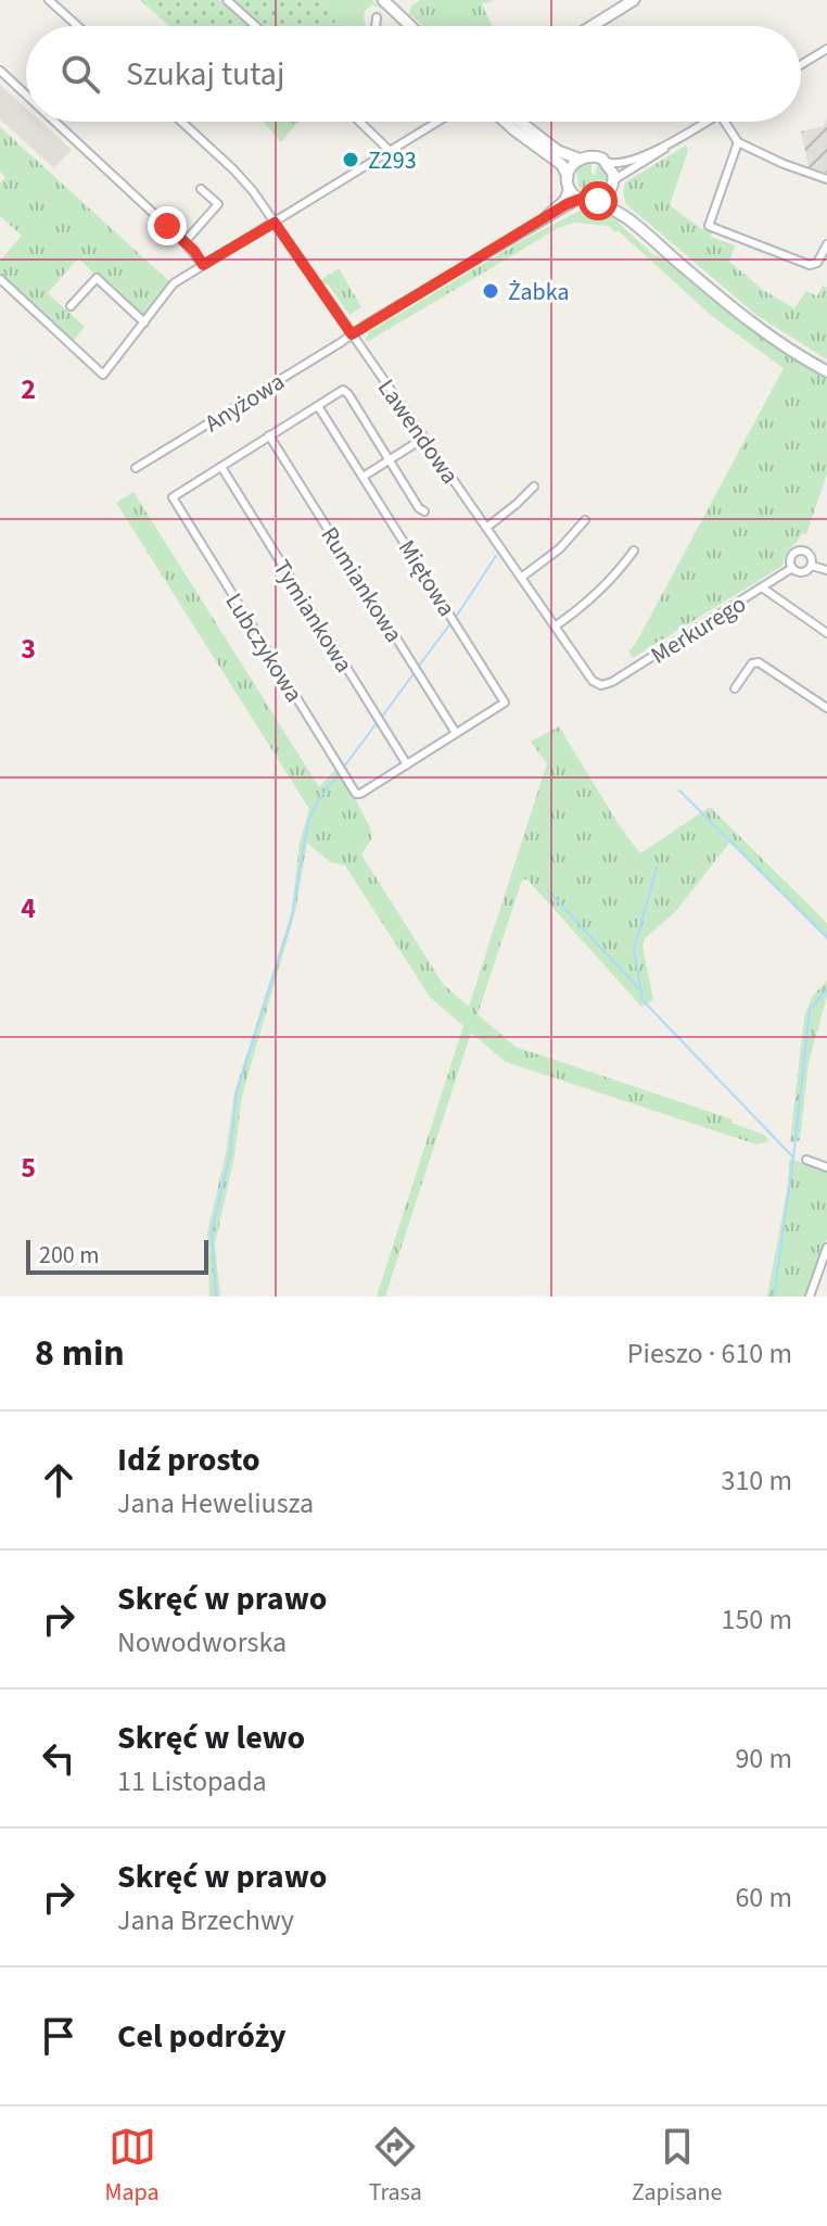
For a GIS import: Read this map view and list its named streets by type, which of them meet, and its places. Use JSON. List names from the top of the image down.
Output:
{
  "streets": {
    "street": [
      "Anyżowa",
      "Lawendowa",
      "Miętowa",
      "Rumiankowa",
      "Tymiankowa",
      "Merkurego",
      "Lubczykowa"
    ]
  },
  "crossings": [
    ["Anyżowa", "Lawendowa"],
    ["Lawendowa", "Merkurego"],
    ["Miętowa", "Rumiankowa"],
    ["Miętowa", "Lubczykowa"],
    ["Rumiankowa", "Lubczykowa"],
    ["Tymiankowa", "Lubczykowa"]
  ],
  "places": ["Z293", "Żabka"],
  "scale_bar": "200 m",
  "page": {
    "search": "Szukaj tutaj",
    "scale": "200 m",
    "heading": ["8 min", "Pieszo · 610 m"],
    "list": [
      ["Idź prosto", "Jana Heweliusza", "310 m"],
      ["Skręć w prawo", "Nowodworska", "150 m"],
      ["Skręć w lewo", "11 Listopada", "90 m"],
      ["Skręć w prawo", "Jana Brzechwy", "60 m"],
      "Cel podróży"
    ],
    "nav": ["Mapa", "Trasa", "Zapisane"]
  },
  "grid": {
    "rows": [
      "2",
      "3",
      "4",
      "5"
    ]
  }
}
